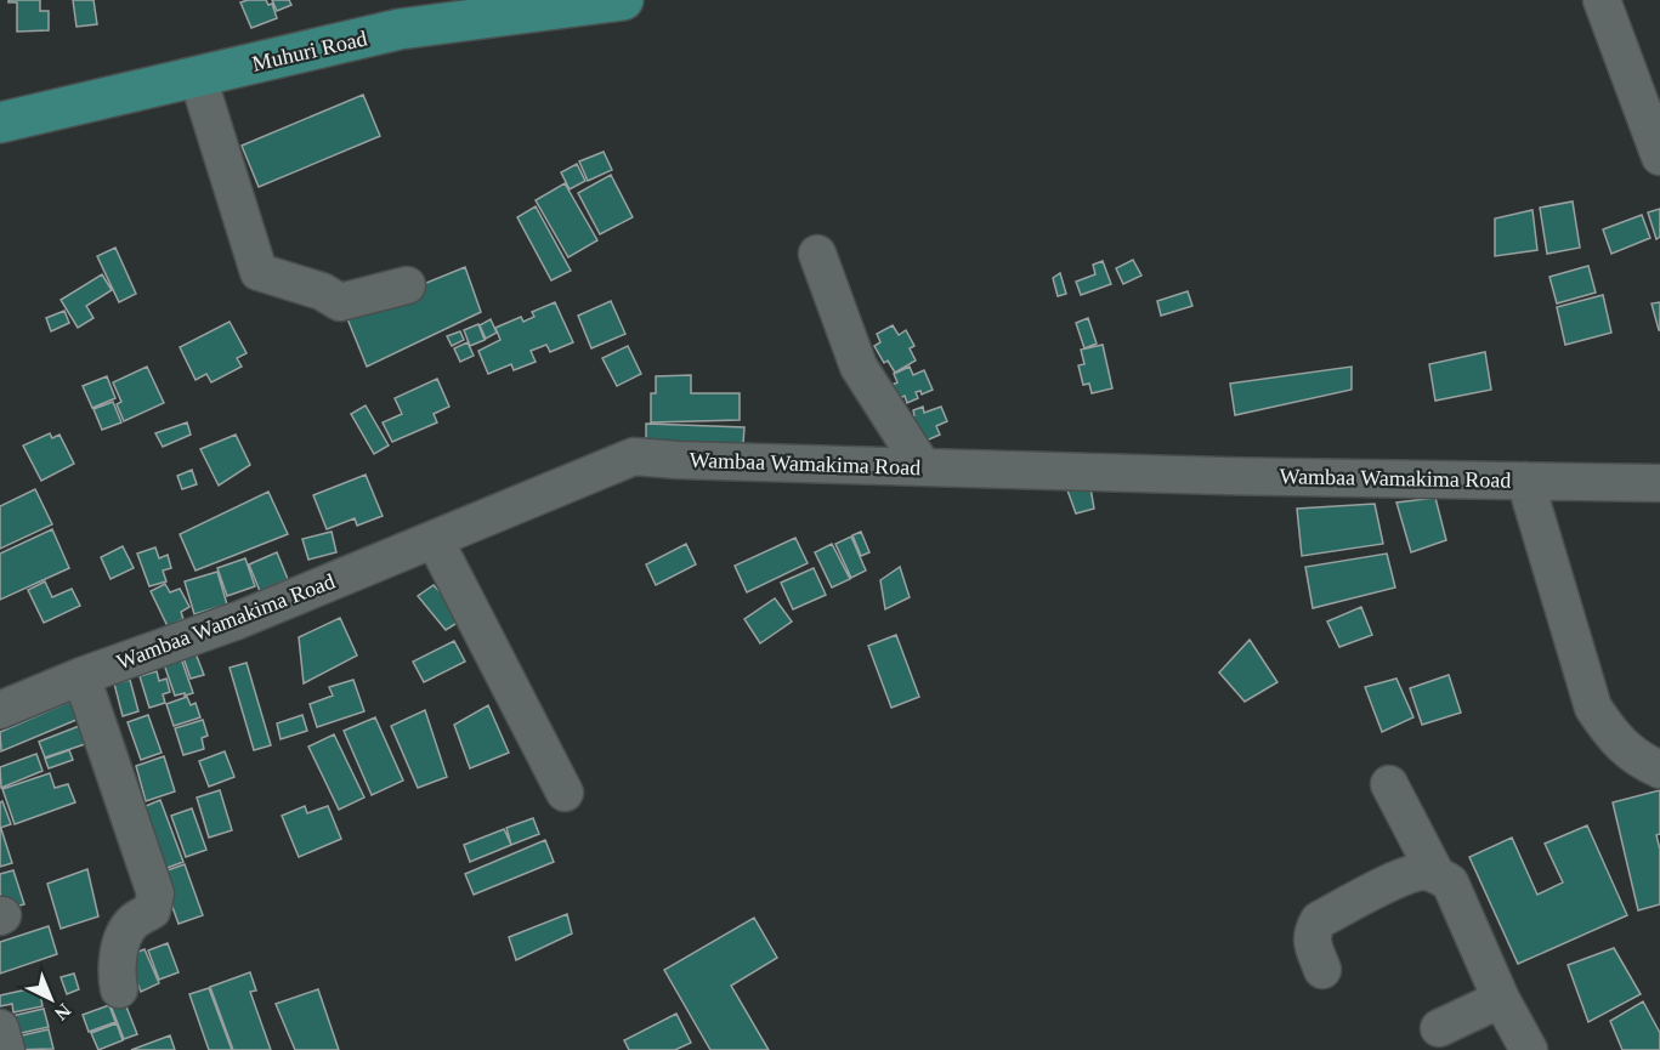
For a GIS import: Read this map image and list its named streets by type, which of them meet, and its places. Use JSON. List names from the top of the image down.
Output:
{
  "streets": {
    "main road": ["Muhuri Road"],
    "street": ["Wambaa Wamakima Road"]
  },
  "north": "bottom right"
}
